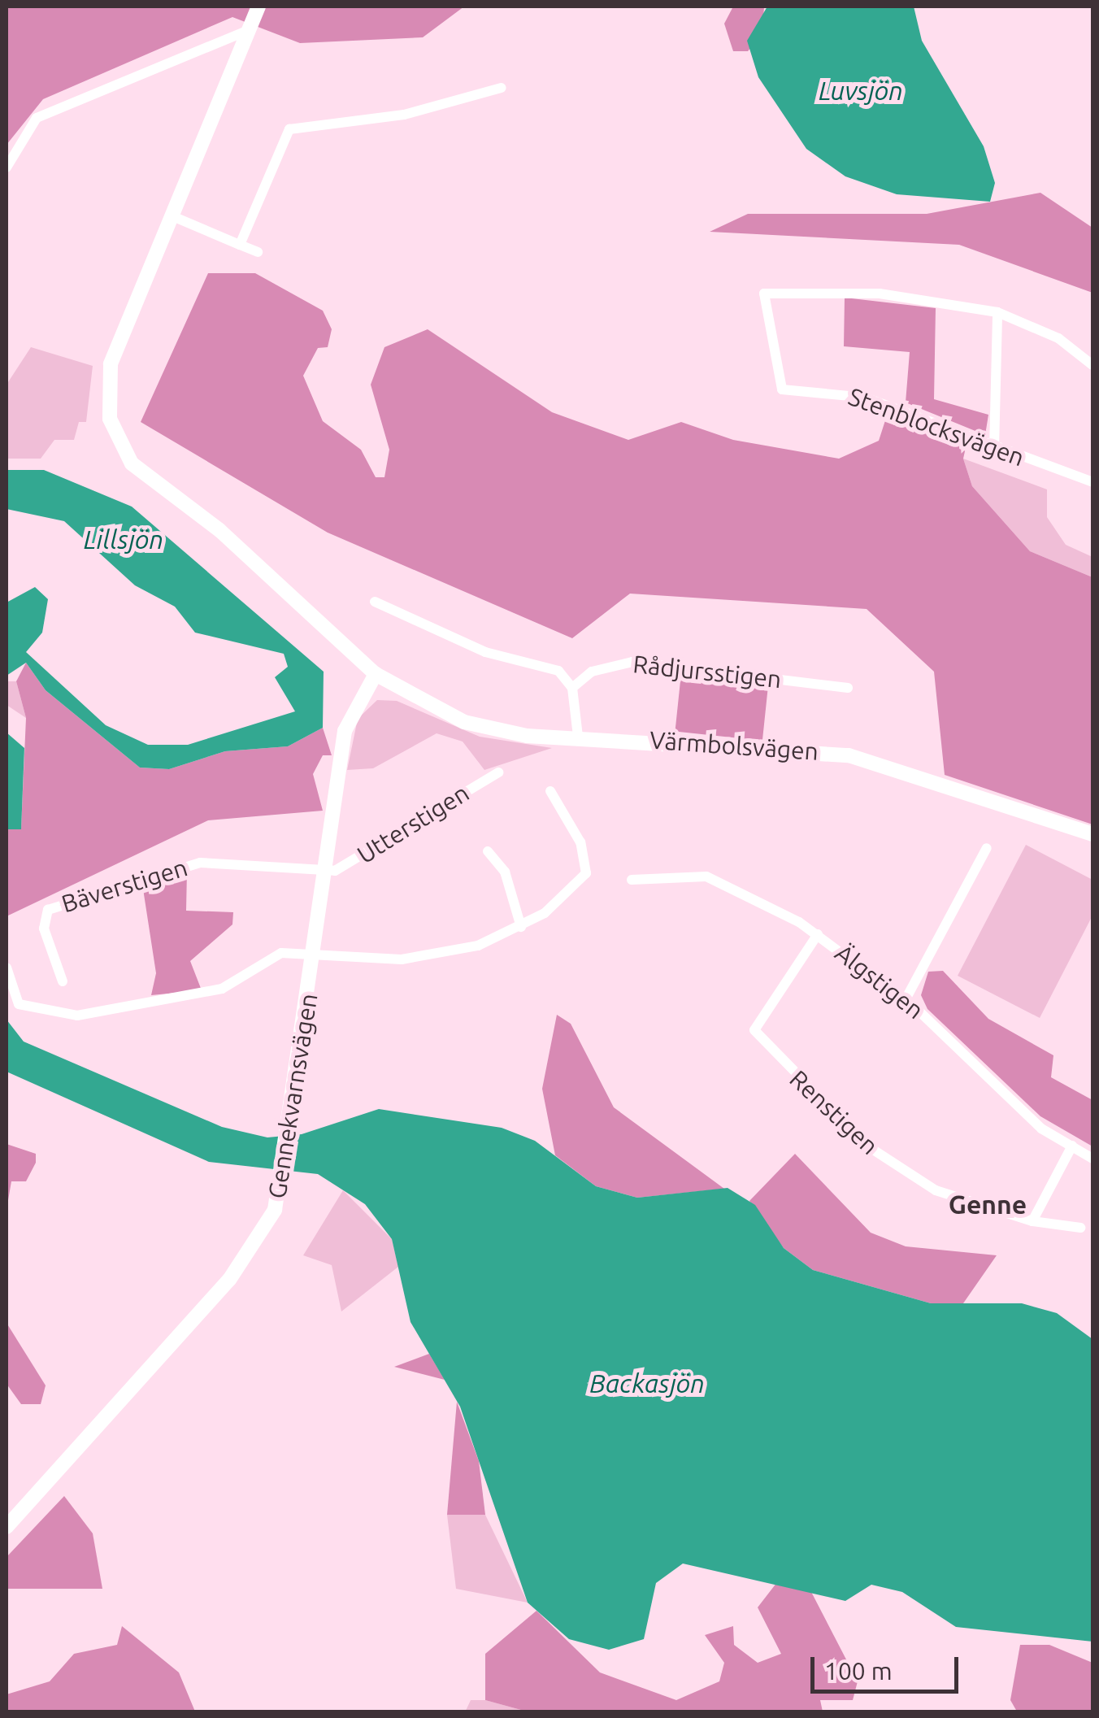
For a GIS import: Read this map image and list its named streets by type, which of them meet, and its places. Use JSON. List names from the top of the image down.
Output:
{
  "streets": {
    "street": [
      "Stenblocksvägen",
      "Rådjursstigen",
      "Värmbolsvägen",
      "Utterstigen",
      "Bäverstigen",
      "Älgstigen",
      "Gennekvarnsvägen",
      "Renstigen"
    ]
  },
  "crossings": [
    ["Värmbolsvägen", "Gennekvarnsvägen"],
    ["Utterstigen", "Bäverstigen"],
    ["Utterstigen", "Gennekvarnsvägen"],
    ["Bäverstigen", "Gennekvarnsvägen"],
    ["Älgstigen", "Renstigen"]
  ],
  "districts": ["Genne"],
  "water": ["Luvsjön", "Lillsjön", "Backasjön"],
  "scale_bar": "100 m"
}
